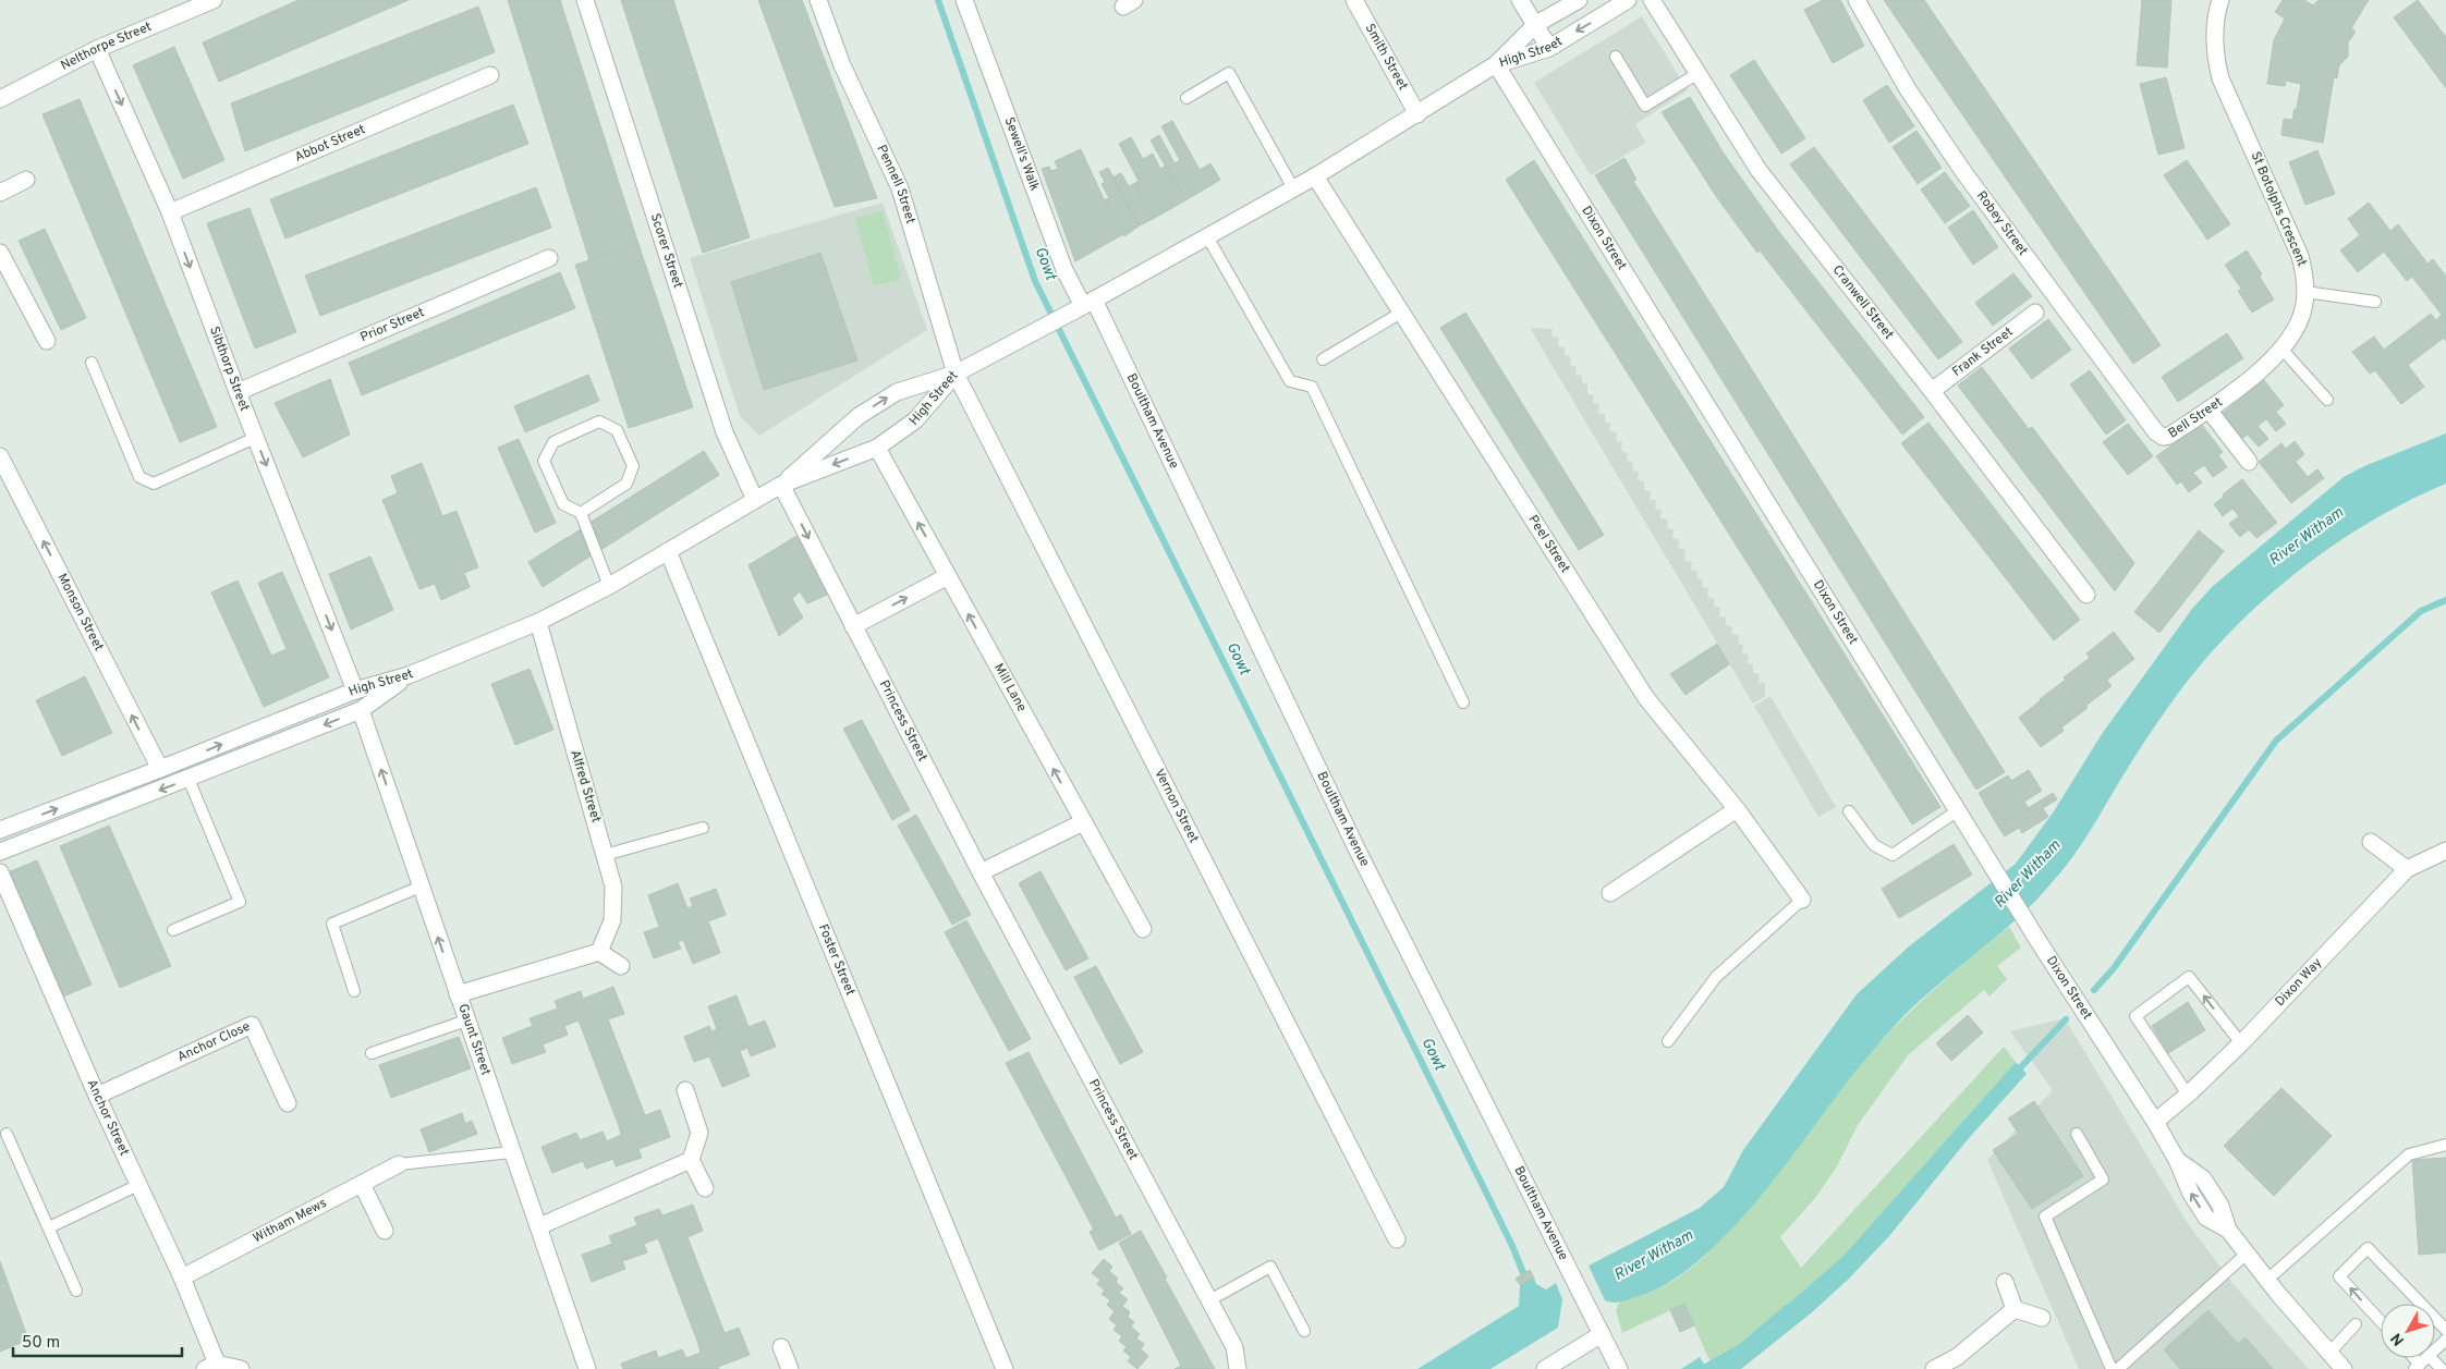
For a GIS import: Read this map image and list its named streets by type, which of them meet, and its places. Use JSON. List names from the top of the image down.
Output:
{
  "streets": {
    "street": [
      "Nelthorpe Street",
      "High Street",
      "Smith Street",
      "Abbot Street",
      "Sewell's Walk",
      "Pennell Street",
      "St Botolphs Crescent",
      "Robey Street",
      "Dixon Street",
      "Scorer Street",
      "Cranwell Street",
      "Prior Street",
      "Frank Street",
      "Sibthorp Street",
      "Bell Street",
      "Boultham Avenue",
      "Peel Street",
      "Monson Street",
      "Mill Lane",
      "Princess Street",
      "Alfred Street",
      "Vernon Street",
      "Foster Street",
      "Dixon Way",
      "Gaunt Street",
      "Anchor Close",
      "Anchor Street",
      "Witham Mews"
    ]
  },
  "crossings": [
    ["Nelthorpe Street", "Sibthorp Street"],
    ["High Street", "Pennell Street"],
    ["High Street", "Dixon Street"],
    ["High Street", "Sibthorp Street"],
    ["High Street", "Monson Street"],
    ["High Street", "Mill Lane"],
    ["High Street", "Princess Street"],
    ["High Street", "Vernon Street"],
    ["High Street", "Gaunt Street"],
    ["Abbot Street", "Sibthorp Street"],
    ["Sewell's Walk", "Boultham Avenue"],
    ["Pennell Street", "Vernon Street"],
    ["St Botolphs Crescent", "Bell Street"],
    ["Robey Street", "Bell Street"],
    ["Dixon Street", "Dixon Way"],
    ["Cranwell Street", "Frank Street"],
    ["Prior Street", "Sibthorp Street"],
    ["Anchor Close", "Anchor Street"],
    ["Anchor Street", "Witham Mews"]
  ],
  "one_way": [
    "Sibthorp Street",
    "Monson Street",
    "Mill Lane",
    "Gaunt Street"
  ],
  "water": ["Gowt", "River Witham"],
  "scale_bar": "50 m",
  "north": "bottom left"
}
